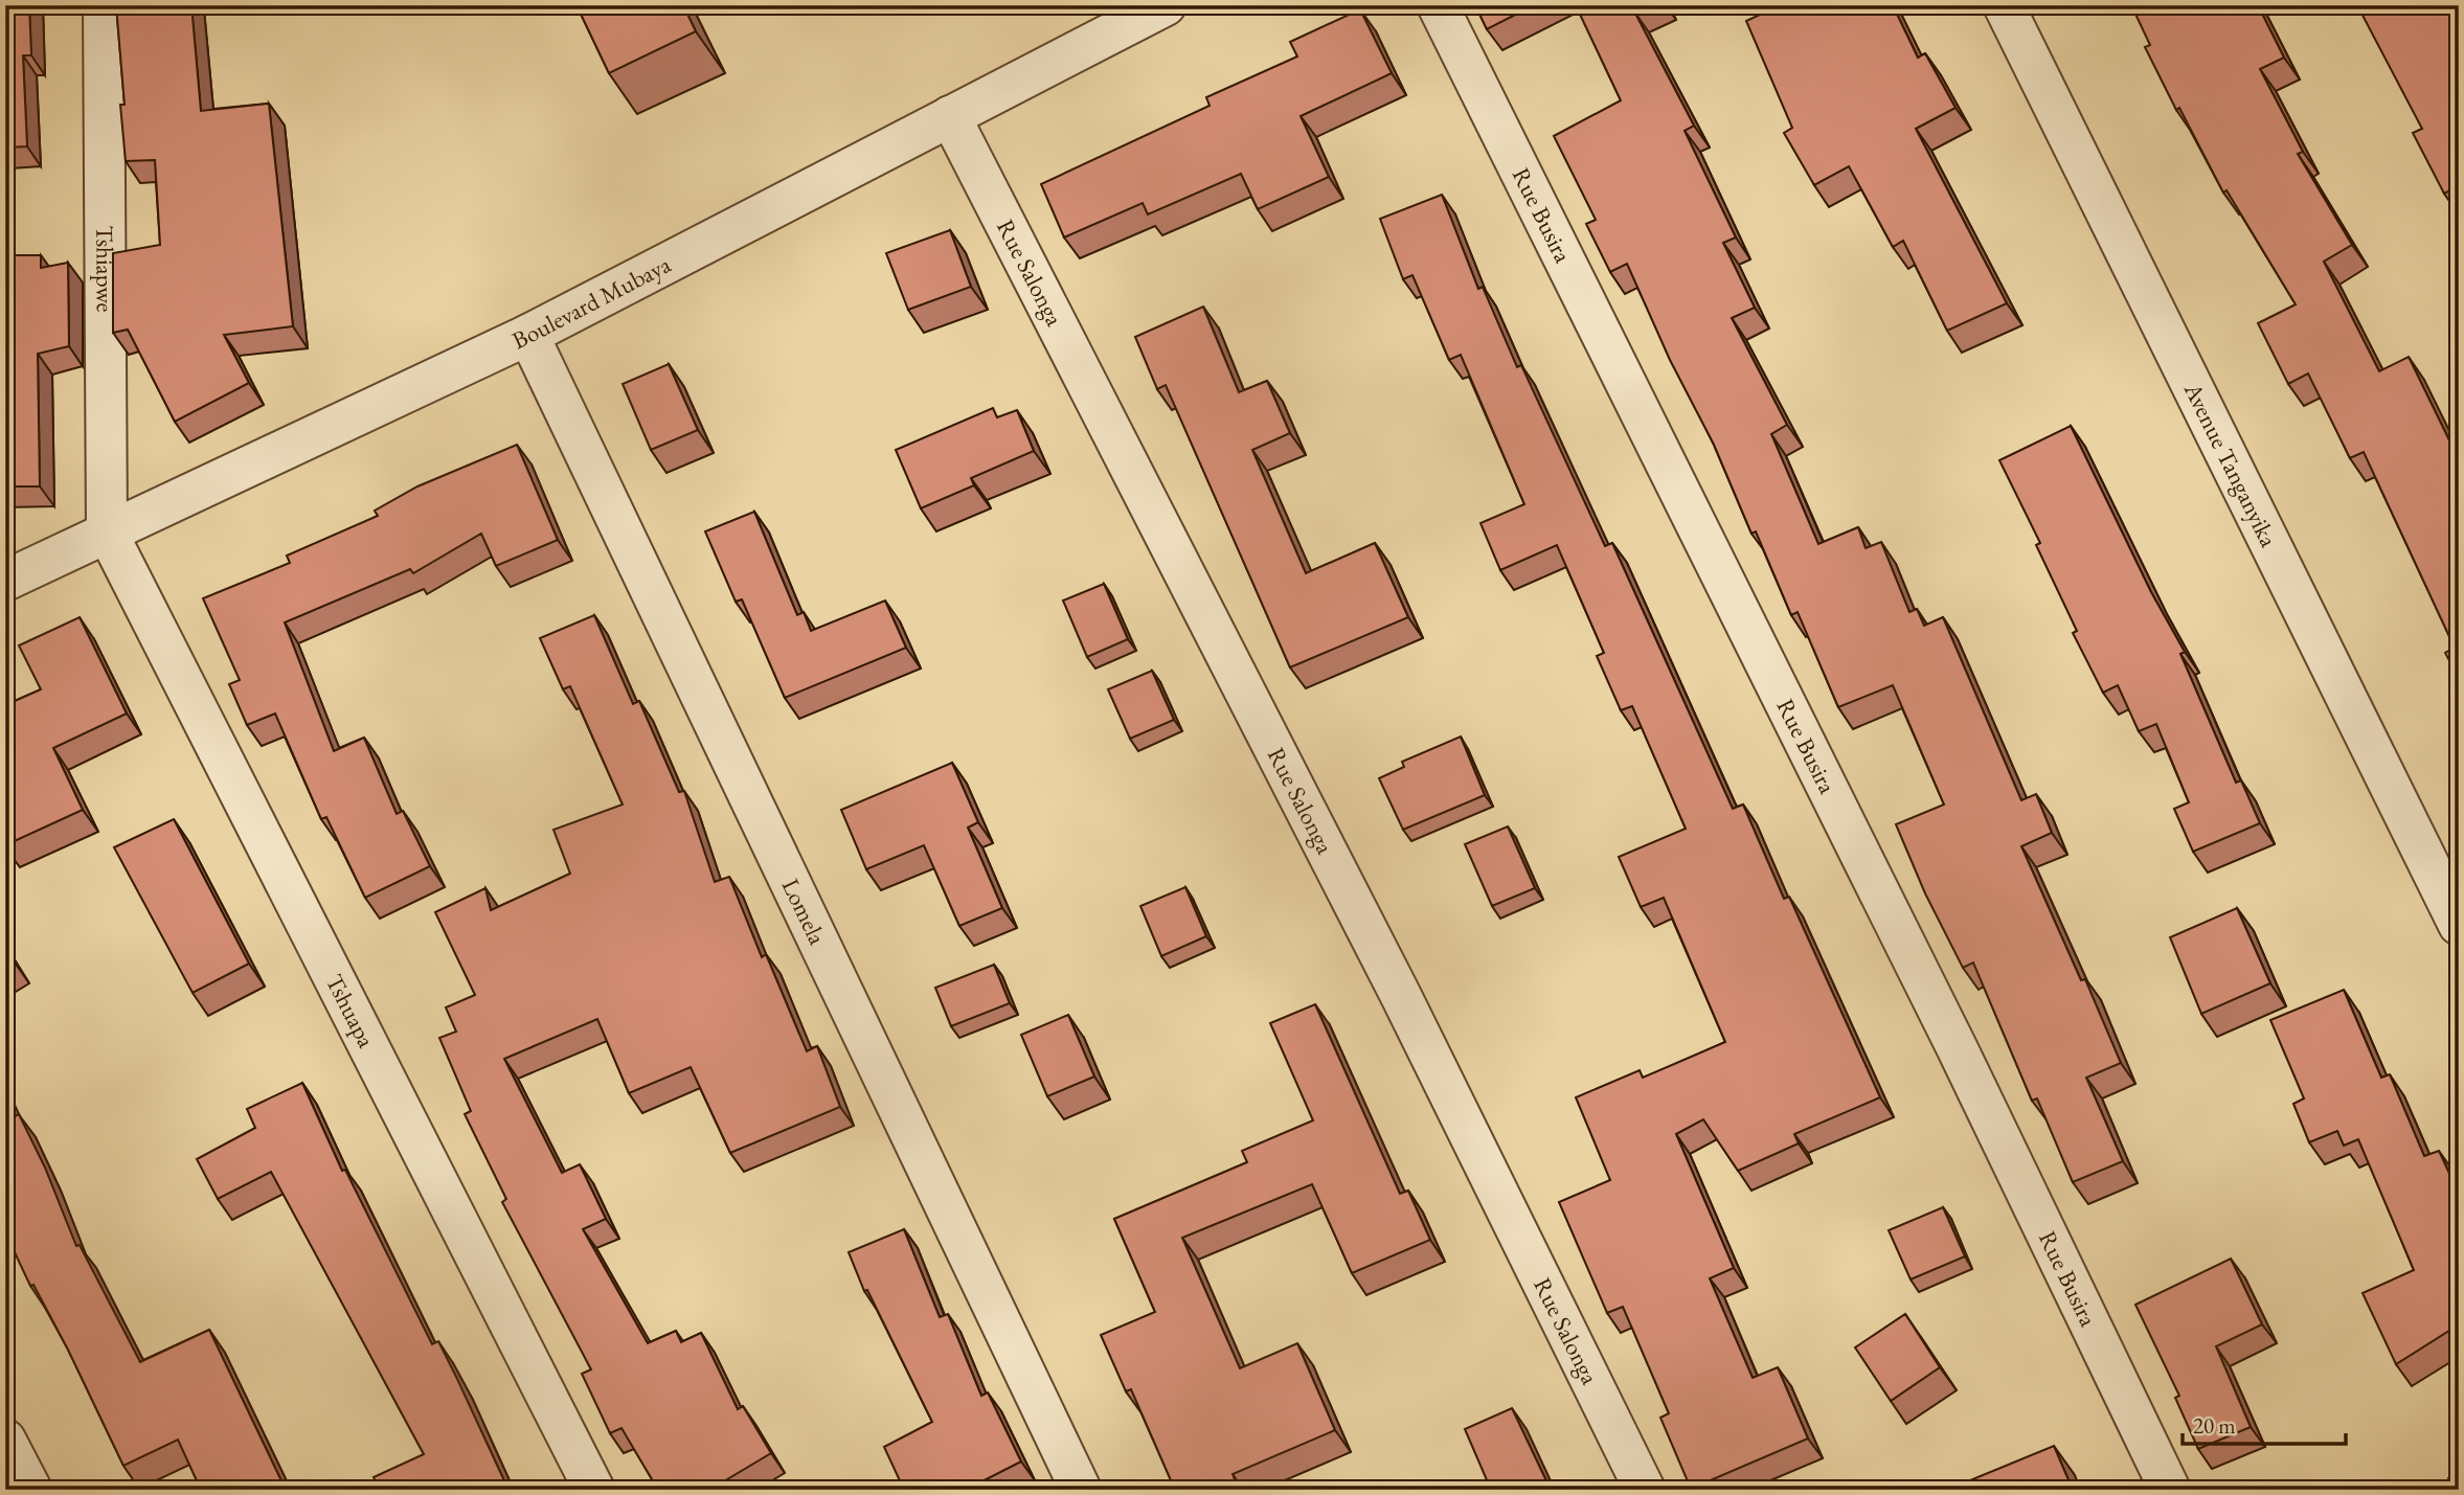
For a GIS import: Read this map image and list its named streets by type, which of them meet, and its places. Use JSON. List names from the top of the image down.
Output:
{
  "streets": {
    "street": [
      "Rue Busira",
      "Tshiapwe",
      "Rue Salonga",
      "Boulevard Mubaya",
      "Avenue Tanganyika",
      "Lomela",
      "Tshuapa"
    ]
  },
  "crossings": [
    ["Tshiapwe", "Boulevard Mubaya"],
    ["Tshiapwe", "Tshuapa"],
    ["Rue Salonga", "Boulevard Mubaya"],
    ["Boulevard Mubaya", "Lomela"],
    ["Boulevard Mubaya", "Tshuapa"]
  ],
  "scale_bar": "20 m"
}
